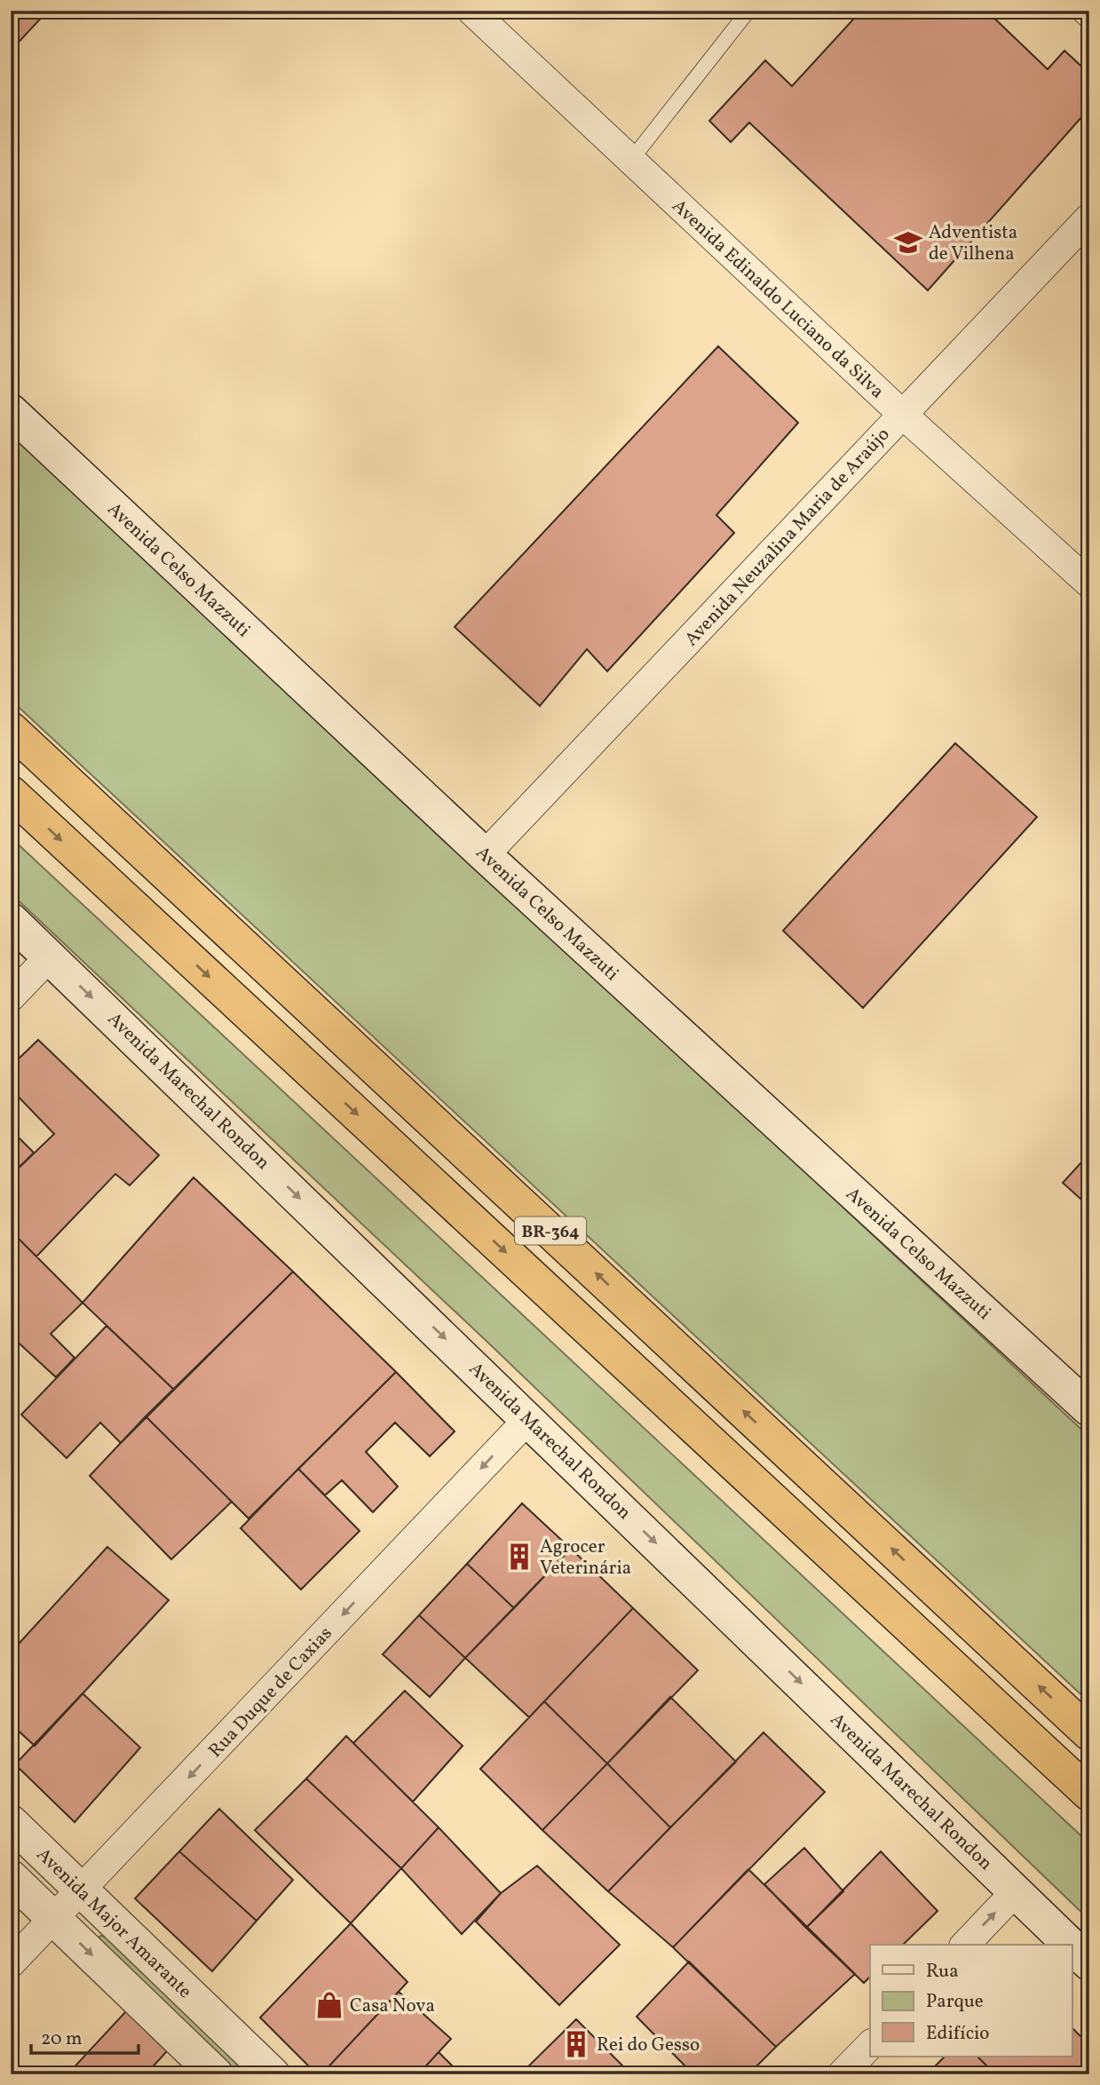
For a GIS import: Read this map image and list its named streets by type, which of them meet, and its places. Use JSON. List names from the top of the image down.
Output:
{
  "streets": {
    "highway": ["BR-364"],
    "main road": ["Avenida Celso Mazzuti", "Avenida Marechal Rondon", "Avenida Major Amarante"],
    "street": ["Avenida Edinaldo Luciano da Silva", "Avenida Neuzalina Maria de Araújo", "Rua Duque de Caxias"]
  },
  "crossings": [
    ["Avenida Edinaldo Luciano da Silva", "Avenida Neuzalina Maria de Araújo"],
    ["Avenida Neuzalina Maria de Araújo", "Avenida Celso Mazzuti"],
    ["Avenida Marechal Rondon", "Rua Duque de Caxias"],
    ["Rua Duque de Caxias", "Avenida Major Amarante"]
  ],
  "one_way": ["Avenida Marechal Rondon", "Rua Duque de Caxias"],
  "places": {
    "school or university": ["Adventista de Vilhena"],
    "building": ["Agrocer Veterinária", "Rei do Gesso"],
    "shop": ["Casa Nova"]
  },
  "legend": ["Rua", "Parque", "Edifício"],
  "scale_bar": "20 m"
}
